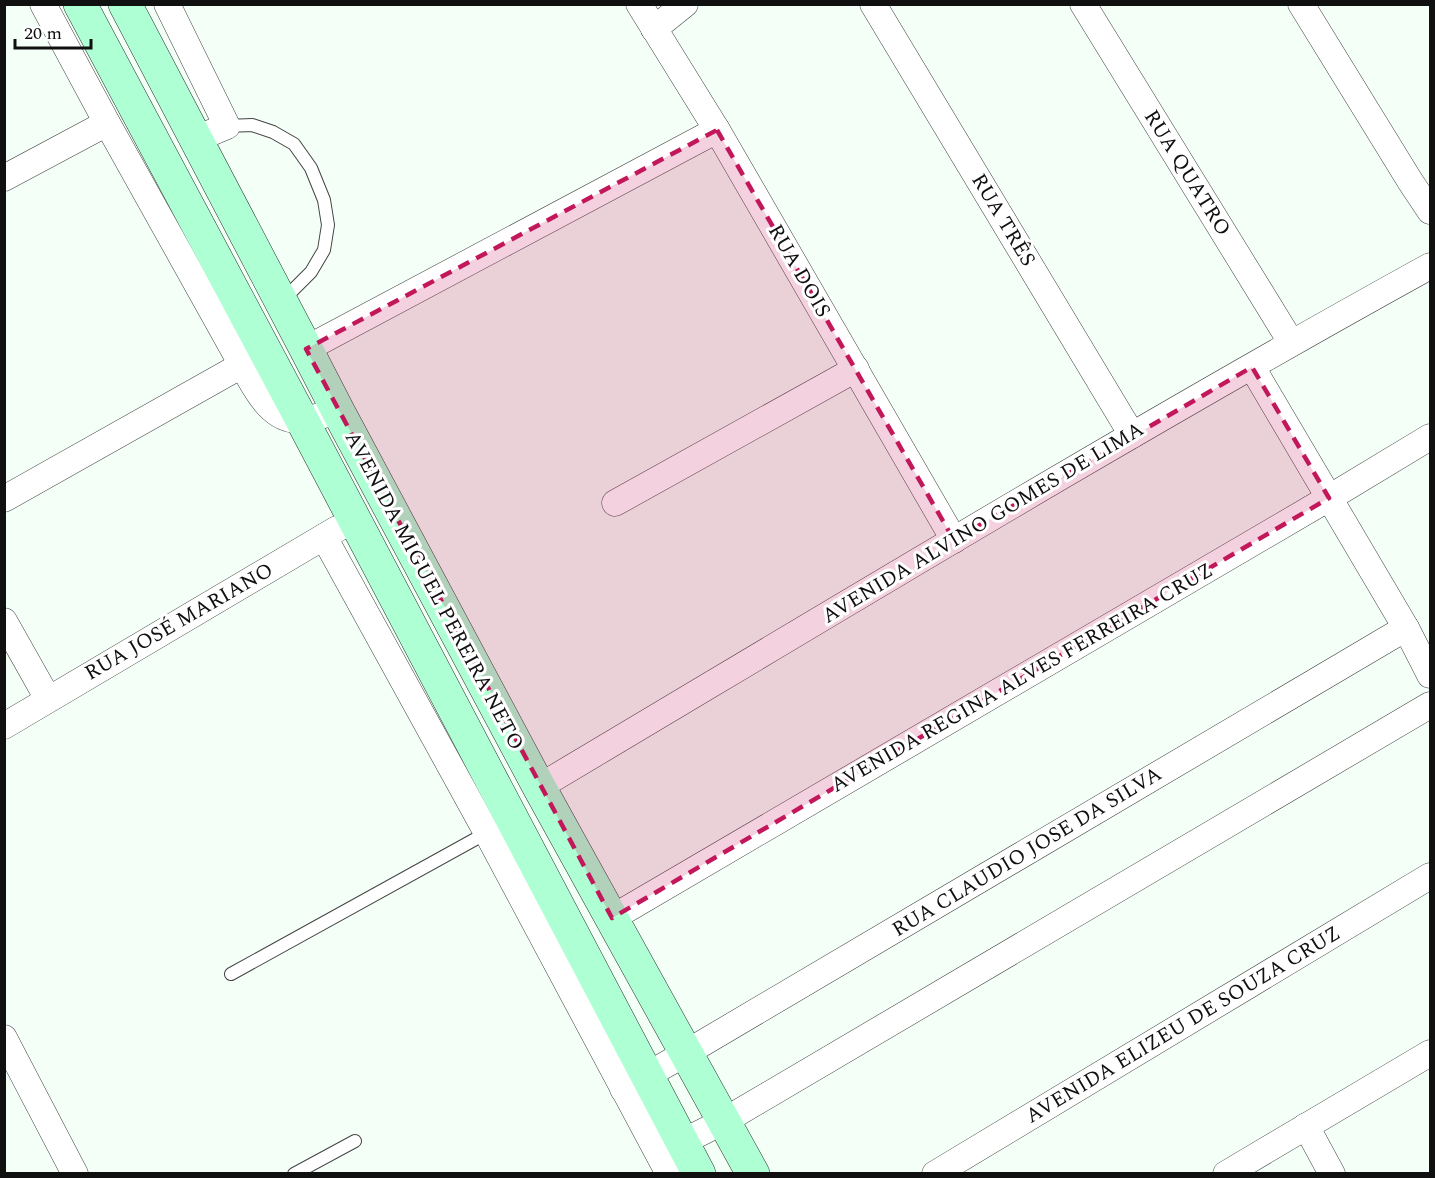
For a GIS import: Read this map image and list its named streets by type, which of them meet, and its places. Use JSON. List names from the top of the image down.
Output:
{
  "streets": {
    "main road": ["AVENIDA MIGUEL PEREIRA NETO"],
    "street": [
      "RUA QUATRO",
      "RUA TRÊS",
      "RUA DOIS",
      "AVENIDA ALVINO GOMES DE LIMA",
      "RUA JOSÉ MARIANO",
      "AVENIDA REGINA ALVES FERREIRA CRUZ",
      "RUA CLAUDIO JOSE DA SILVA",
      "AVENIDA ELIZEU DE SOUZA CRUZ"
    ]
  },
  "crossings": [
    ["RUA QUATRO", "AVENIDA ALVINO GOMES DE LIMA"],
    ["RUA TRÊS", "AVENIDA ALVINO GOMES DE LIMA"],
    ["RUA DOIS", "AVENIDA ALVINO GOMES DE LIMA"],
    ["AVENIDA ALVINO GOMES DE LIMA", "AVENIDA MIGUEL PEREIRA NETO"],
    ["AVENIDA MIGUEL PEREIRA NETO", "RUA JOSÉ MARIANO"],
    ["AVENIDA MIGUEL PEREIRA NETO", "AVENIDA REGINA ALVES FERREIRA CRUZ"],
    ["AVENIDA MIGUEL PEREIRA NETO", "RUA CLAUDIO JOSE DA SILVA"]
  ],
  "scale_bar": "20 m"
}
